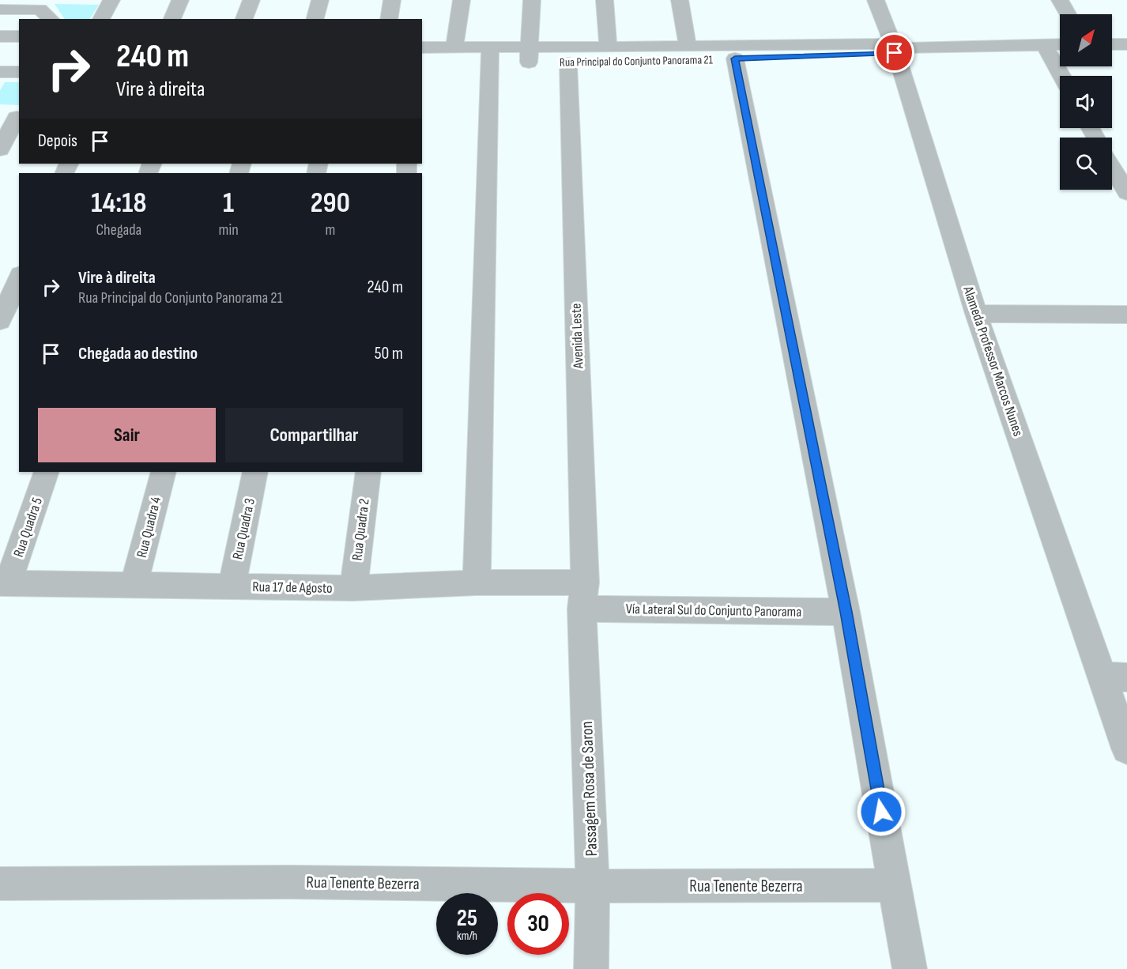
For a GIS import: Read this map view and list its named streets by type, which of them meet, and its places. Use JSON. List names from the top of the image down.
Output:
{
  "streets": {
    "street": [
      "Rua Principal do Conjunto Panorama 21",
      "Avenida Leste",
      "Alameda Professor Marcos Nunes",
      "Rua Quadra 5",
      "Rua Quadra 4",
      "Rua Quadra 3",
      "Rua Quadra 2",
      "Rua 17 de Agosto",
      "Vía Lateral Sul do Conjunto Panorama",
      "Passagem Rosa de Saron",
      "Rua Tenente Bezerra"
    ]
  },
  "crossings": [
    ["Rua Principal do Conjunto Panorama 21", "Avenida Leste"],
    ["Rua Principal do Conjunto Panorama 21", "Alameda Professor Marcos Nunes"],
    ["Avenida Leste", "Rua 17 de Agosto"],
    ["Avenida Leste", "Vía Lateral Sul do Conjunto Panorama"],
    ["Avenida Leste", "Passagem Rosa de Saron"],
    ["Rua Quadra 5", "Rua 17 de Agosto"],
    ["Rua Quadra 4", "Rua 17 de Agosto"],
    ["Rua Quadra 3", "Rua 17 de Agosto"],
    ["Rua Quadra 2", "Rua 17 de Agosto"],
    ["Rua 17 de Agosto", "Vía Lateral Sul do Conjunto Panorama"],
    ["Rua 17 de Agosto", "Passagem Rosa de Saron"],
    ["Vía Lateral Sul do Conjunto Panorama", "Passagem Rosa de Saron"],
    ["Passagem Rosa de Saron", "Rua Tenente Bezerra"]
  ],
  "north": "top right",
  "page": {
    "turn": ["240 m", "Vire à direita"],
    "then": "Depois",
    "eta": [
      "14:18",
      "Chegada",
      "1",
      "min",
      "290",
      "m"
    ],
    "list": [
      {
        "name": "Vire à direita",
        "note": "Rua Principal do Conjunto Panorama 21",
        "value": "240 m"
      },
      {
        "name": "Chegada ao destino",
        "value": "50 m"
      }
    ],
    "buttons": ["Sair", "Compartilhar"],
    "speed": "25 km/h",
    "limit": "30"
  }
}
